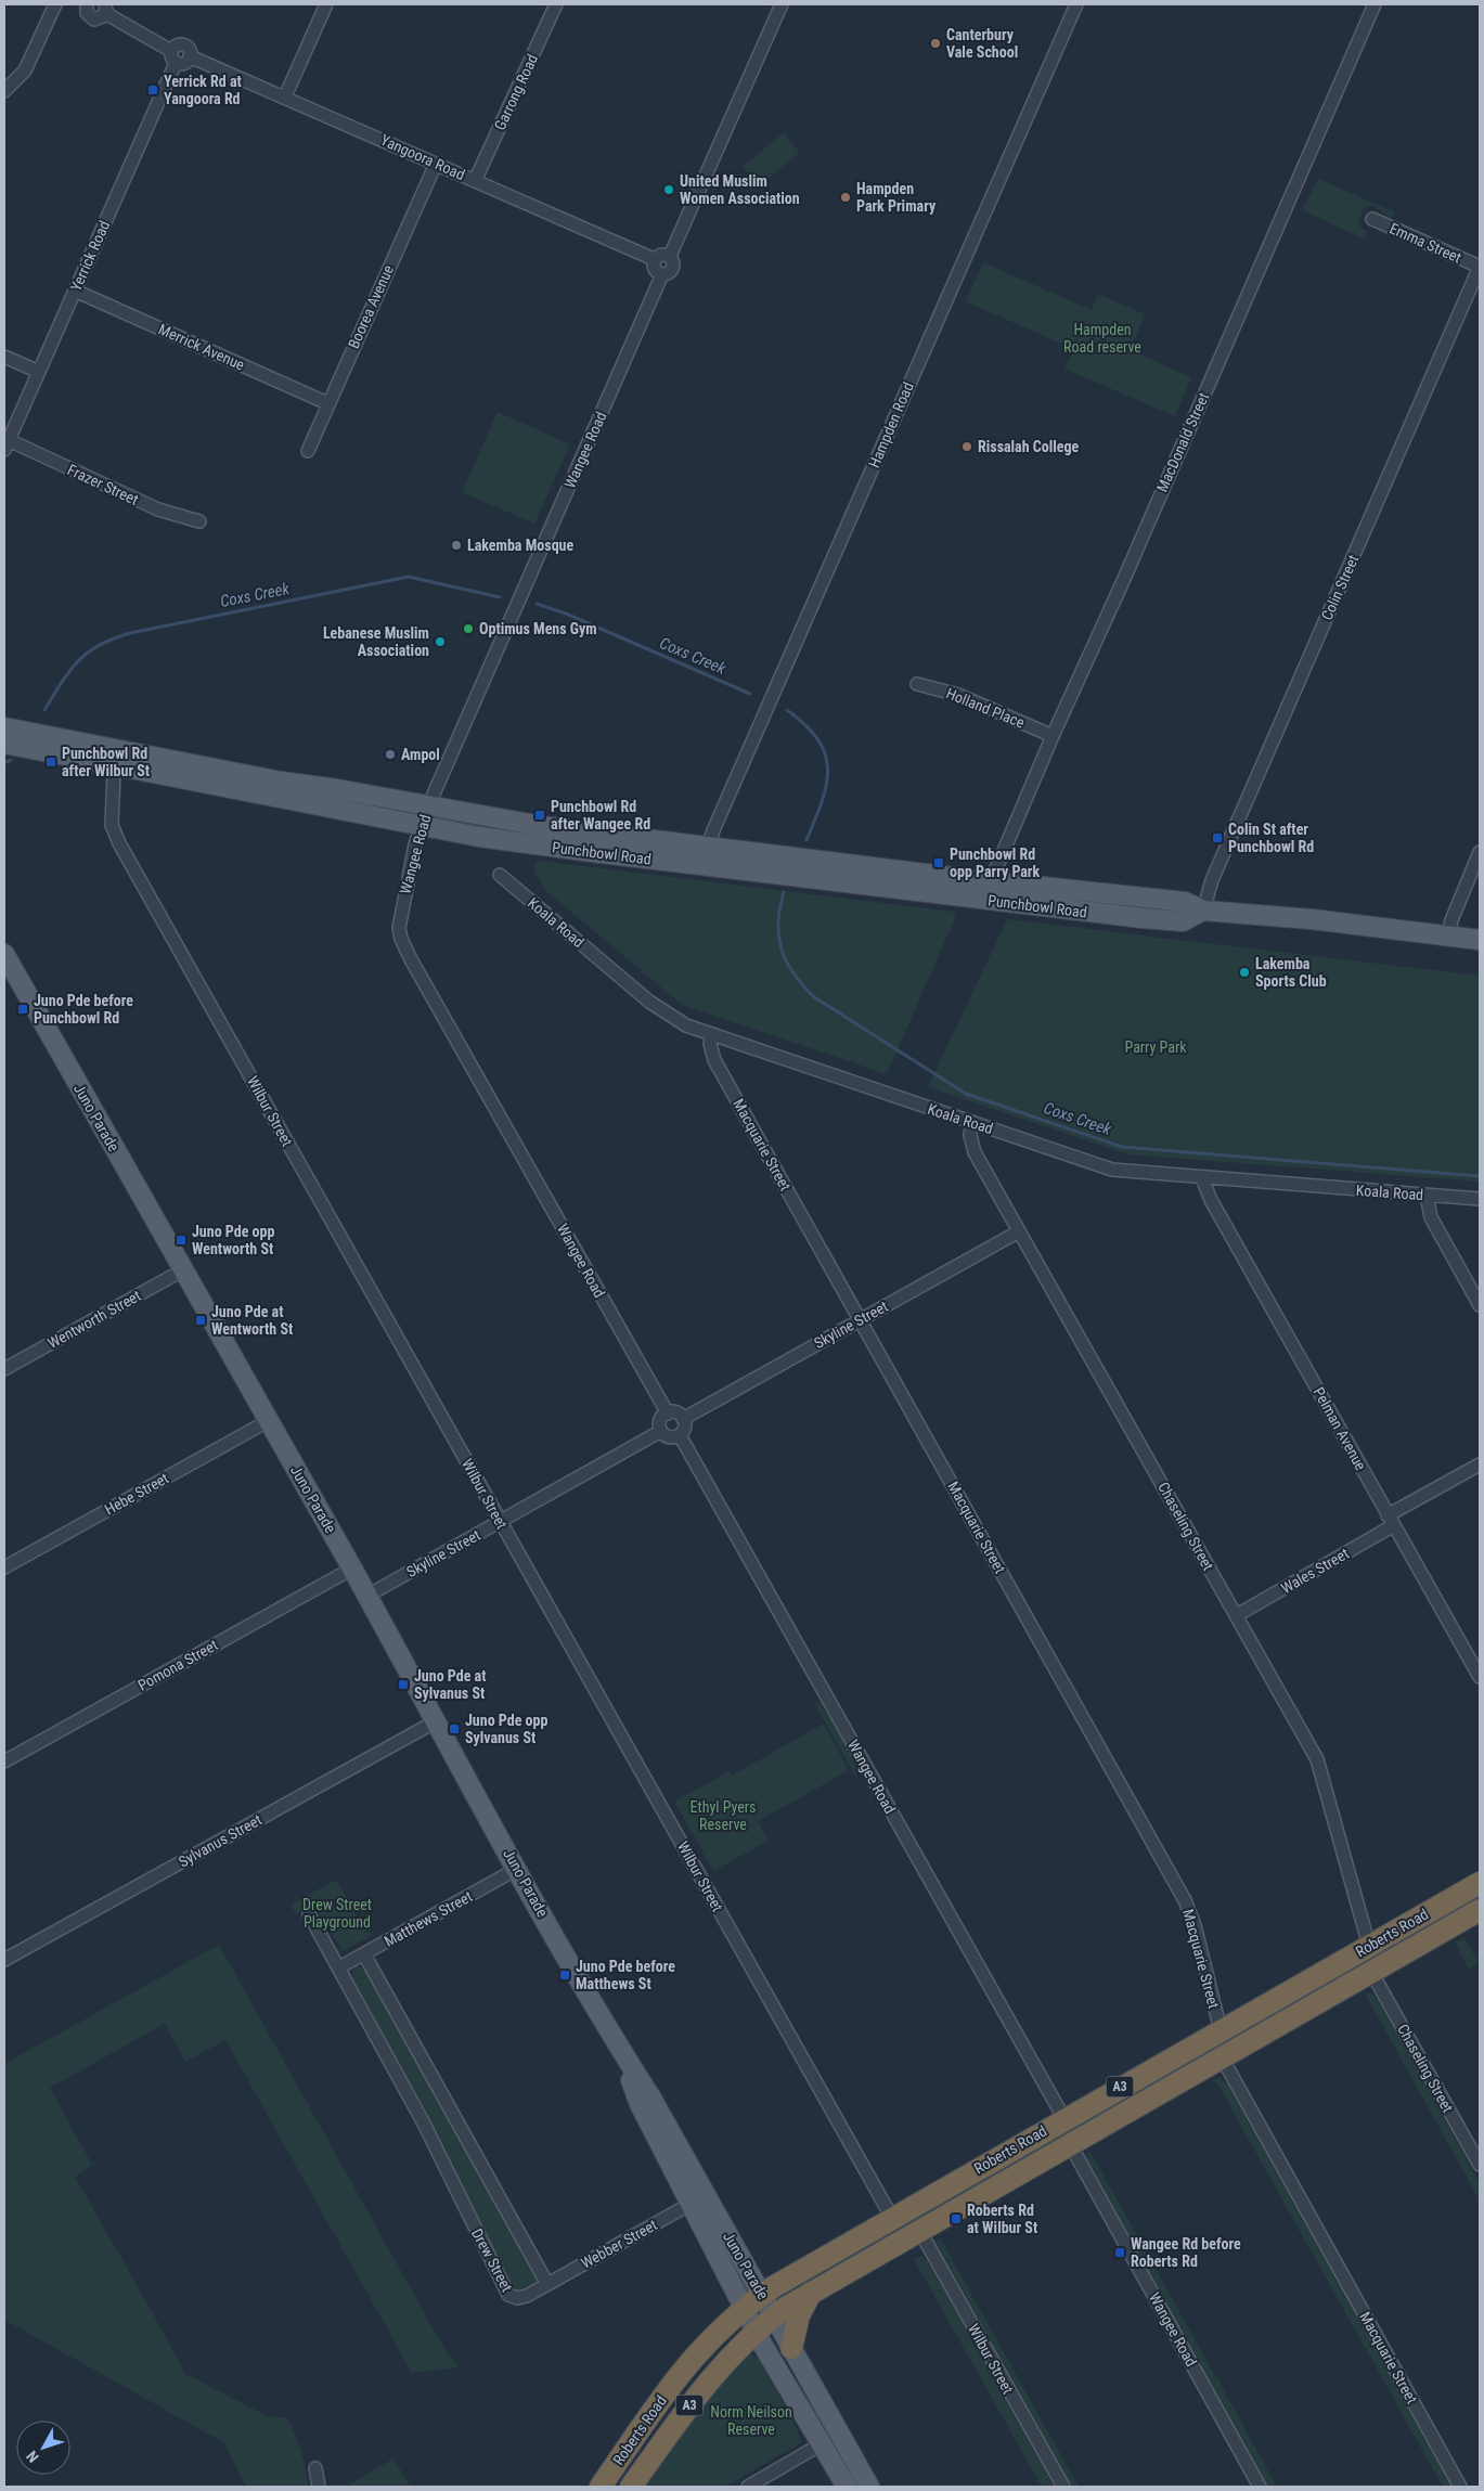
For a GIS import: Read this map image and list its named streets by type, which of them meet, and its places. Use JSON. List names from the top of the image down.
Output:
{
  "streets": {
    "highway": ["Roberts Road", "A3"],
    "main road": ["Punchbowl Road", "Juno Parade"],
    "street": [
      "Garrong Road",
      "Yangoora Road",
      "Emma Street",
      "Yerrick Road",
      "Boorea Avenue",
      "Merrick Avenue",
      "Hampden Road",
      "MacDonald Street",
      "Wangee Road",
      "Frazer Street",
      "Colin Street",
      "Holland Place",
      "Koala Road",
      "Wilbur Street",
      "Macquarie Street",
      "Wentworth Street",
      "Skyline Street",
      "Pelman Avenue",
      "Hebe Street",
      "Chaseling Street",
      "Wales Street",
      "Pomona Street",
      "Sylvanus Street",
      "Matthews Street",
      "Webber Street",
      "Drew Street"
    ]
  },
  "crossings": [
    ["Garrong Road", "Yangoora Road"],
    ["Yangoora Road", "Yerrick Road"],
    ["Yangoora Road", "Boorea Avenue"],
    ["Yangoora Road", "Wangee Road"],
    ["Emma Street", "Colin Street"],
    ["Yerrick Road", "Merrick Avenue"],
    ["Yerrick Road", "Frazer Street"],
    ["Boorea Avenue", "Merrick Avenue"],
    ["Hampden Road", "Punchbowl Road"],
    ["MacDonald Street", "Holland Place"],
    ["MacDonald Street", "Punchbowl Road"],
    ["Wangee Road", "Punchbowl Road"],
    ["Wangee Road", "Skyline Street"],
    ["Wangee Road", "Roberts Road"],
    ["Colin Street", "Punchbowl Road"],
    ["Punchbowl Road", "Wilbur Street"],
    ["Koala Road", "Macquarie Street"],
    ["Koala Road", "Pelman Avenue"],
    ["Koala Road", "Chaseling Street"],
    ["Wilbur Street", "Skyline Street"],
    ["Wilbur Street", "Roberts Road"],
    ["Juno Parade", "Wentworth Street"],
    ["Juno Parade", "Skyline Street"],
    ["Juno Parade", "Hebe Street"],
    ["Juno Parade", "Pomona Street"],
    ["Juno Parade", "Sylvanus Street"],
    ["Juno Parade", "Matthews Street"],
    ["Juno Parade", "Roberts Road"],
    ["Juno Parade", "Webber Street"],
    ["Macquarie Street", "Skyline Street"],
    ["Macquarie Street", "Roberts Road"],
    ["Skyline Street", "Chaseling Street"],
    ["Pelman Avenue", "Wales Street"],
    ["Chaseling Street", "Wales Street"],
    ["Chaseling Street", "Roberts Road"],
    ["Matthews Street", "Drew Street"],
    ["Webber Street", "Drew Street"]
  ],
  "water": ["Coxs Creek"],
  "parks": [
    "Hampden Road reserve",
    "Parry Park",
    "Ethyl Pyers Reserve",
    "Drew Street Playground",
    "Norm Neilson Reserve"
  ],
  "places": {
    "other": [
      "Canterbury Vale School",
      "United Muslim Women Association",
      "Hampden Park Primary",
      "Rissalah College",
      "Lakemba Mosque",
      "Optimus Mens Gym",
      "Lebanese Muslim Association",
      "Ampol",
      "Lakemba Sports Club"
    ],
    "transit": [
      "Yerrick Rd at Yangoora Rd",
      "Punchbowl Rd after Wilbur St",
      "Punchbowl Rd after Wangee Rd",
      "Colin St after Punchbowl Rd",
      "Punchbowl Rd opp Parry Park",
      "Juno Pde before Punchbowl Rd",
      "Juno Pde opp Wentworth St",
      "Juno Pde at Wentworth St",
      "Juno Pde at Sylvanus St",
      "Juno Pde opp Sylvanus St",
      "Juno Pde before Matthews St",
      "Roberts Rd at Wilbur St",
      "Wangee Rd before Roberts Rd"
    ]
  },
  "north": "bottom left"
}
